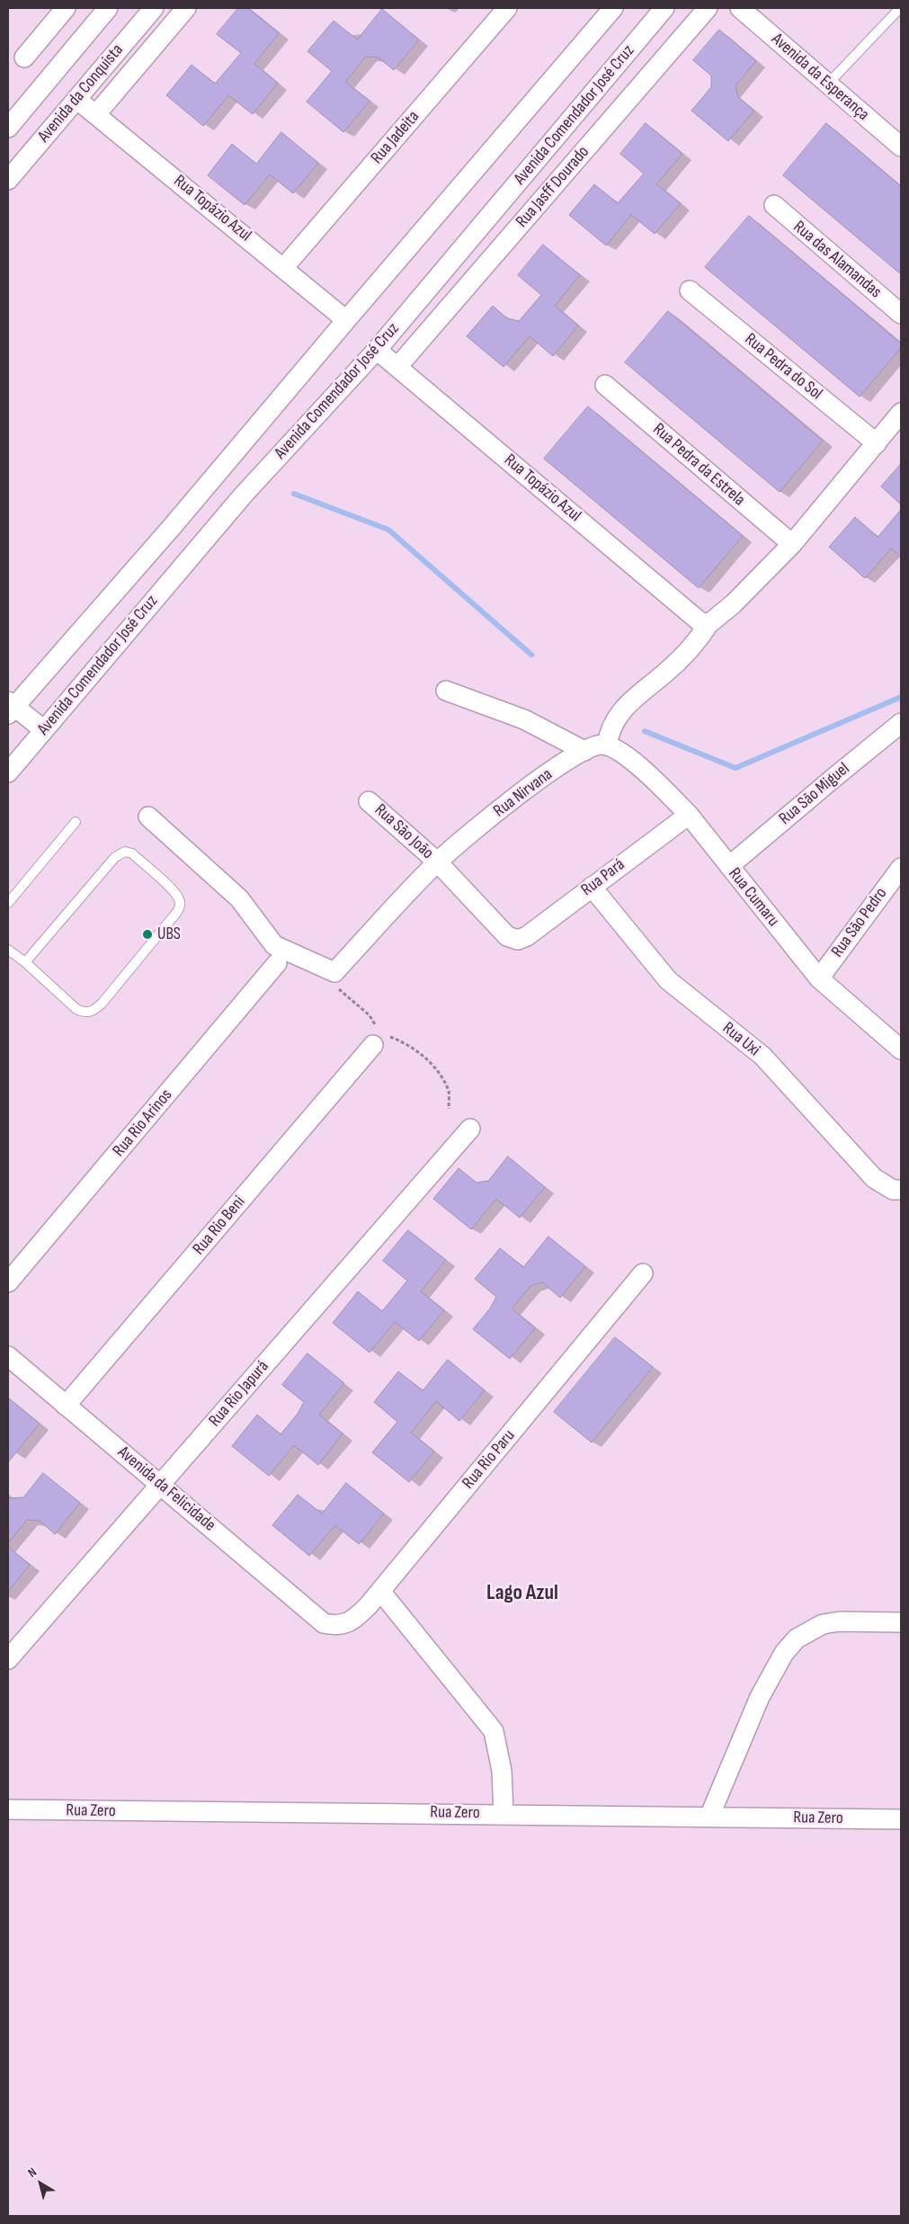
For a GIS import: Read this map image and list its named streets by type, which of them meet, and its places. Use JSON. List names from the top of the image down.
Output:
{
  "streets": {
    "street": [
      "Avenida da Esperança",
      "Avenida da Conquista",
      "Avenida Comendador José Cruz",
      "Rua Jadeita",
      "Rua Jasff Dourado",
      "Rua Topázio Azul",
      "Rua das Alamandas",
      "Rua Pedra do Sol",
      "Rua Pedra da Estrela",
      "Rua Nirvana",
      "Rua São Miguel",
      "Rua São João",
      "Rua Pará",
      "Rua Cumaru",
      "Rua São Pedro",
      "Rua Uxi",
      "Rua Rio Arinos",
      "Rua Rio Beni",
      "Rua Rio Japurá",
      "Rua Rio Paru",
      "Avenida da Felicidade",
      "Rua Zero"
    ]
  },
  "crossings": [
    ["Avenida da Conquista", "Rua Topázio Azul"],
    ["Avenida Comendador José Cruz", "Rua Topázio Azul"],
    ["Rua Jadeita", "Rua Topázio Azul"],
    ["Rua Jasff Dourado", "Rua Topázio Azul"],
    ["Rua Nirvana", "Rua São João"],
    ["Rua Nirvana", "Rua Cumaru"],
    ["Rua São Miguel", "Rua Cumaru"],
    ["Rua São João", "Rua Pará"],
    ["Rua Pará", "Rua Cumaru"],
    ["Rua Pará", "Rua Uxi"],
    ["Rua Cumaru", "Rua São Pedro"],
    ["Rua Rio Beni", "Avenida da Felicidade"],
    ["Rua Rio Japurá", "Avenida da Felicidade"],
    ["Rua Rio Paru", "Avenida da Felicidade"]
  ],
  "districts": ["Lago Azul"],
  "places": ["UBS"],
  "north": "top left"
}
